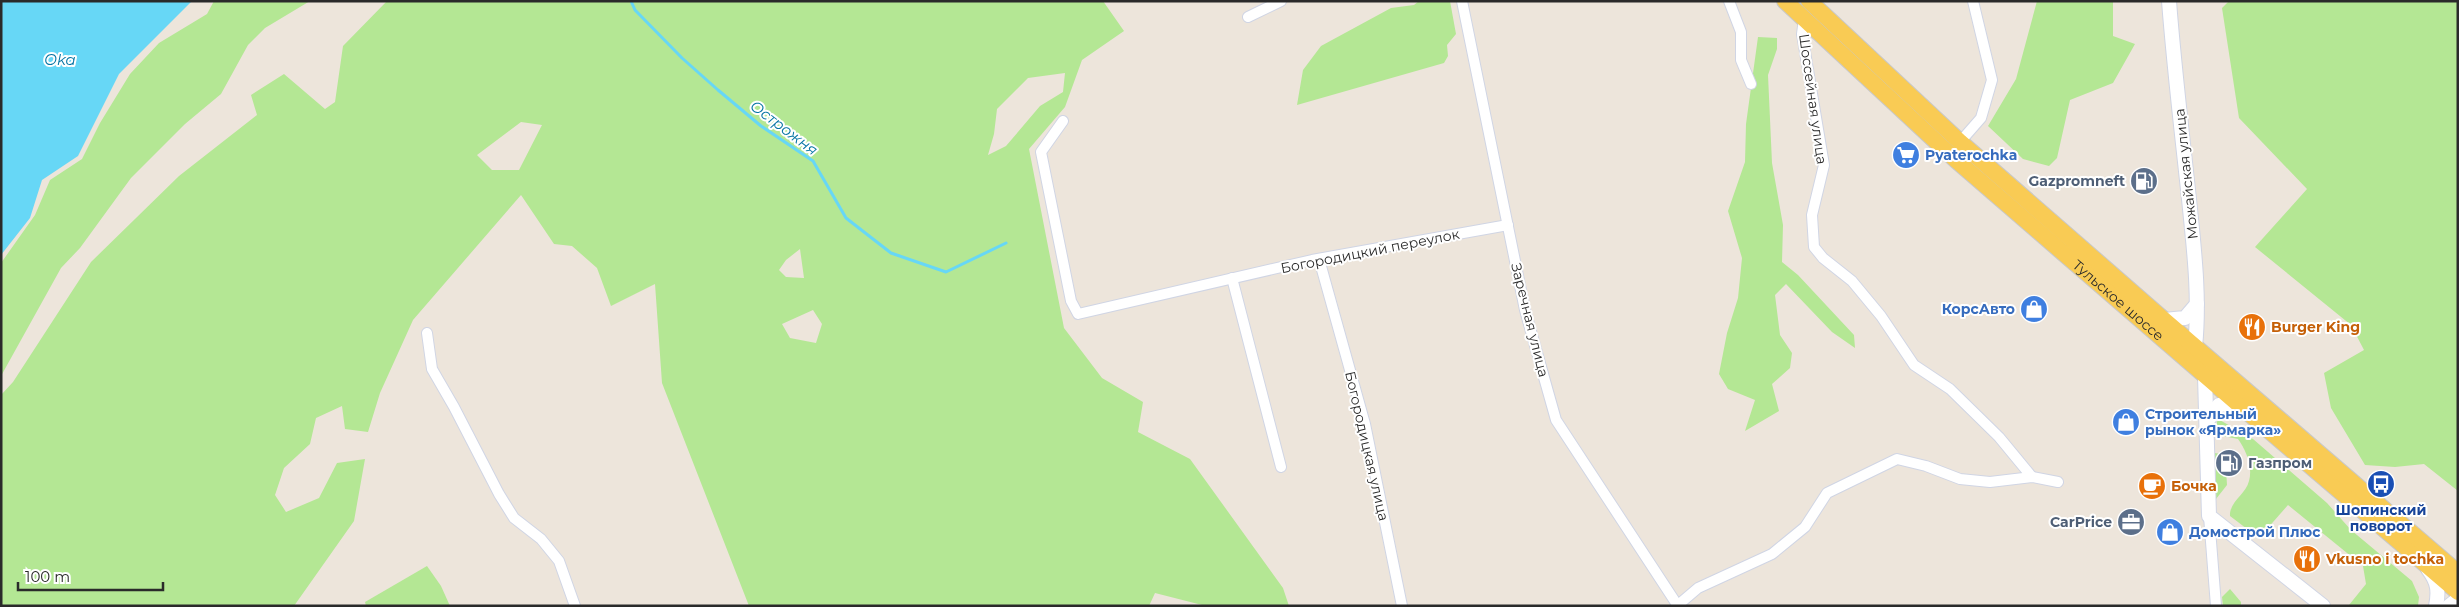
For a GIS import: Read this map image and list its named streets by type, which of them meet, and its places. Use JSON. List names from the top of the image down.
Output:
{
  "streets": {
    "main road": ["Тульское шоссе"],
    "street": [
      "Шоссейная улица",
      "Можайская улица",
      "Богородицкий переулок",
      "Заречная улица",
      "Богородицкая улица"
    ]
  },
  "crossings": [
    ["Шоссейная улица", "Тульское шоссе"],
    ["Можайская улица", "Тульское шоссе"],
    ["Богородицкий переулок", "Заречная улица"],
    ["Богородицкий переулок", "Богородицкая улица"]
  ],
  "water": ["Oka", "Острожня"],
  "places": {
    "supermarket": ["Pyaterochka"],
    "fuel station": ["Gazpromneft", "Газпром"],
    "shop": ["КорсАвто", "Строительный рынок «Ярмарка»", "Домострой Плюс"],
    "restaurant": ["Burger King", "Vkusno i tochka"],
    "bus stop": ["Шопинский поворот"],
    "cafe": ["Бочка"],
    "office": ["CarPrice"]
  },
  "scale_bar": "100 m"
}
